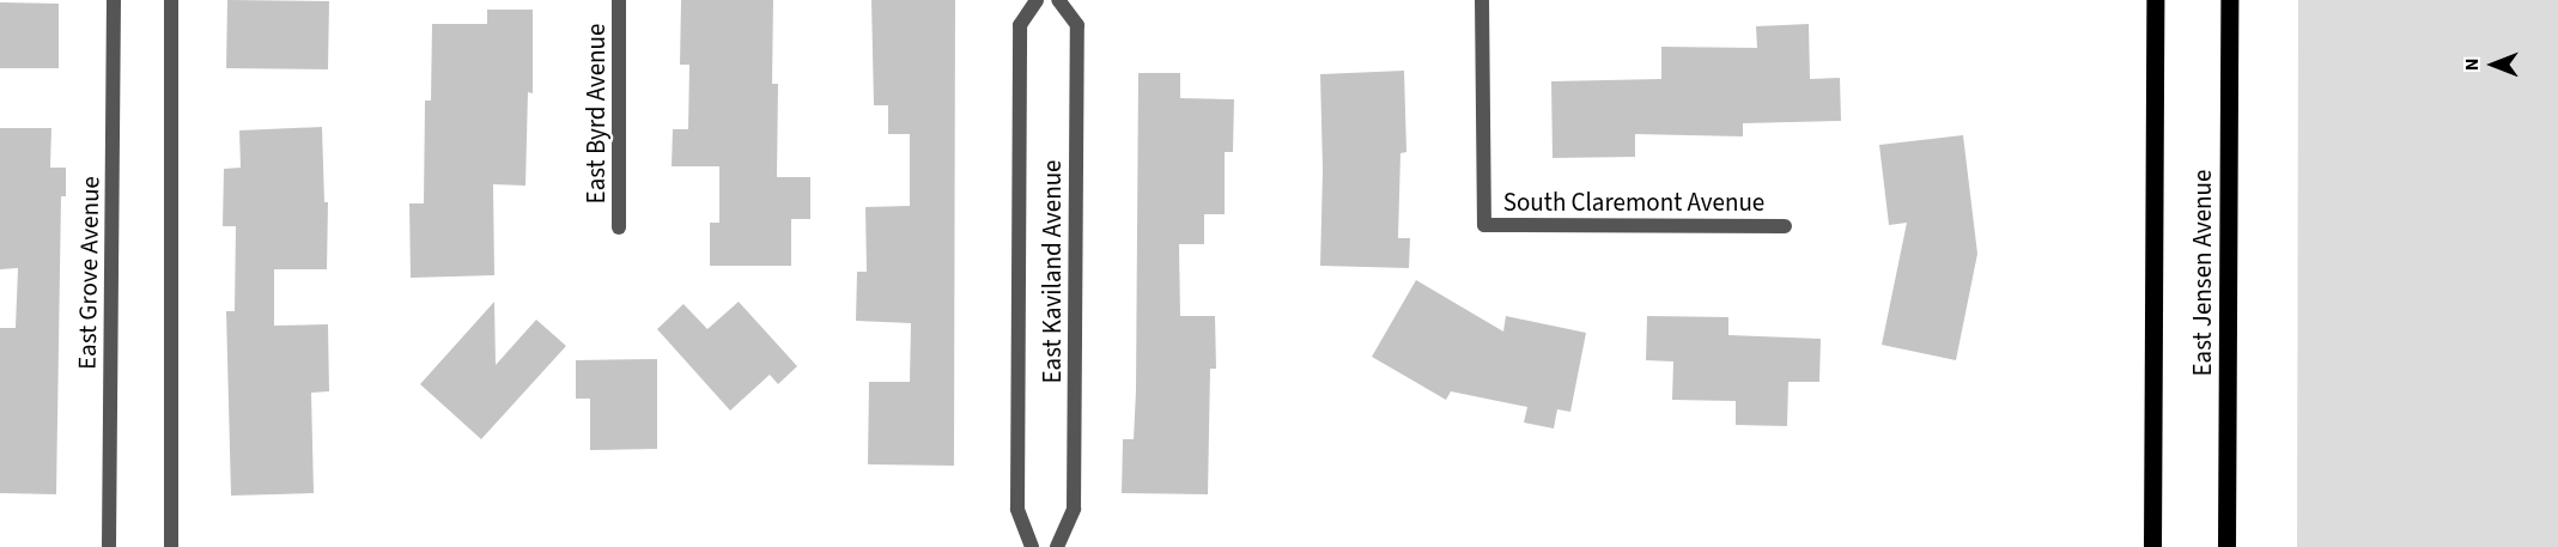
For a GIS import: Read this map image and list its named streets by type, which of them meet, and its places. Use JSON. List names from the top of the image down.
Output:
{
  "streets": {
    "main road": ["East Jensen Avenue"],
    "street": [
      "East Byrd Avenue",
      "South Claremont Avenue",
      "East Kaviland Avenue",
      "East Grove Avenue"
    ]
  },
  "north": "left"
}
